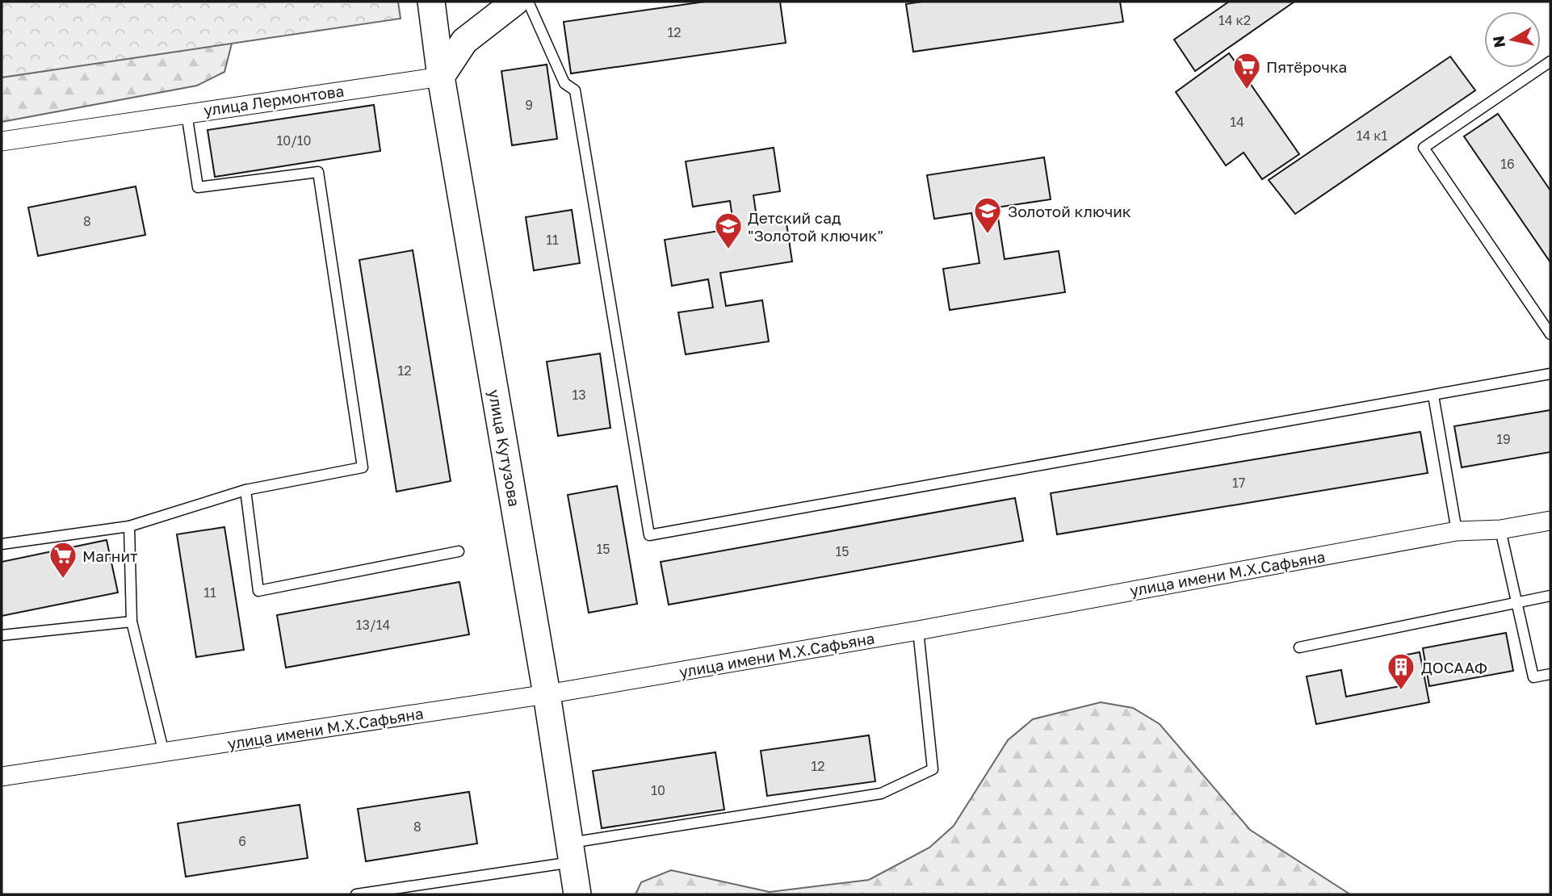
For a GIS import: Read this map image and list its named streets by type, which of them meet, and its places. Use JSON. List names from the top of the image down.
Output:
{
  "streets": {
    "street": ["улица Лермонтова", "улица Кутузова", "улица имени М.Х.Сафьяна"]
  },
  "crossings": [
    ["улица Лермонтова", "улица Кутузова"],
    ["улица Кутузова", "улица имени М.Х.Сафьяна"]
  ],
  "places": {
    "supermarket": ["Пятёрочка", "Магнит"],
    "school or university": ["Золотой ключик", "Детский сад \"Золотой ключик\""],
    "building": ["ДОСААФ"]
  },
  "house_numbers": [
    "14 к2",
    "12",
    "9",
    "14",
    "14 к1",
    "10/10",
    "16",
    "8",
    "11",
    "12",
    "13",
    "19",
    "17",
    "15",
    "15",
    "11",
    "13/14",
    "12",
    "10",
    "8",
    "6"
  ],
  "north": "left"
}
